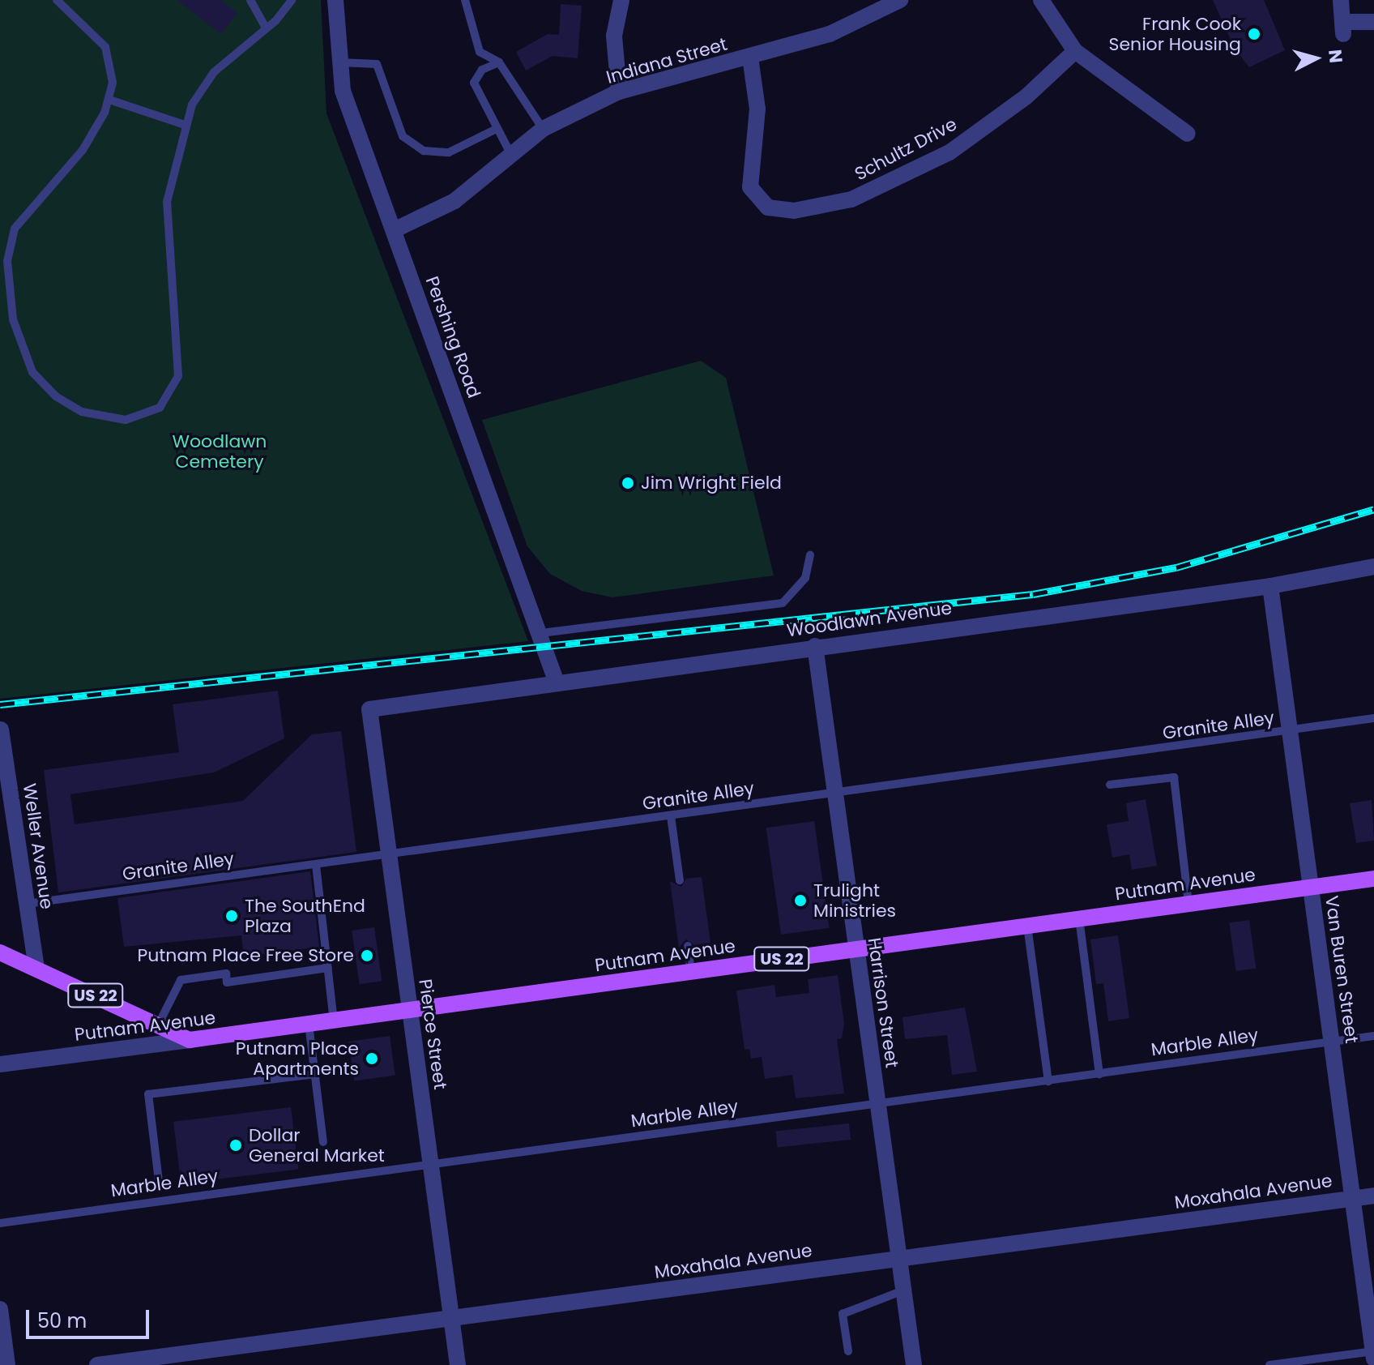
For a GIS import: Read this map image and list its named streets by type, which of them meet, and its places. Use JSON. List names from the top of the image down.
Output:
{
  "streets": {
    "main road": ["Putnam Avenue", "US 22"],
    "street": [
      "Indiana Street",
      "Schultz Drive",
      "Pershing Road",
      "Woodlawn Avenue",
      "Weller Avenue",
      "Van Buren Street",
      "Harrison Street",
      "Pierce Street",
      "Moxahala Avenue"
    ],
    "lane": ["Granite Alley", "Marble Alley"]
  },
  "crossings": [
    ["Indiana Street", "Schultz Drive"],
    ["Indiana Street", "Pershing Road"],
    ["Pershing Road", "Woodlawn Avenue"],
    ["Woodlawn Avenue", "Van Buren Street"],
    ["Woodlawn Avenue", "Harrison Street"],
    ["Woodlawn Avenue", "Pierce Street"],
    ["Granite Alley", "Weller Avenue"],
    ["Granite Alley", "Van Buren Street"],
    ["Granite Alley", "Harrison Street"],
    ["Granite Alley", "Pierce Street"],
    ["Weller Avenue", "US 22"],
    ["Putnam Avenue", "US 22"],
    ["Putnam Avenue", "Van Buren Street"],
    ["Putnam Avenue", "Harrison Street"],
    ["Putnam Avenue", "Pierce Street"],
    ["Van Buren Street", "Marble Alley"],
    ["Van Buren Street", "Moxahala Avenue"],
    ["Harrison Street", "Marble Alley"],
    ["Harrison Street", "Moxahala Avenue"],
    ["Pierce Street", "Marble Alley"],
    ["Pierce Street", "Moxahala Avenue"]
  ],
  "parks": ["Woodlawn Cemetery"],
  "places": [
    "Frank Cook Senior Housing",
    "Jim Wright Field",
    "Trulight Ministries",
    "The SouthEnd Plaza",
    "Putnam Place Free Store",
    "Putnam Place Apartments",
    "Dollar General Market"
  ],
  "scale_bar": "50 m",
  "north": "right"
}
